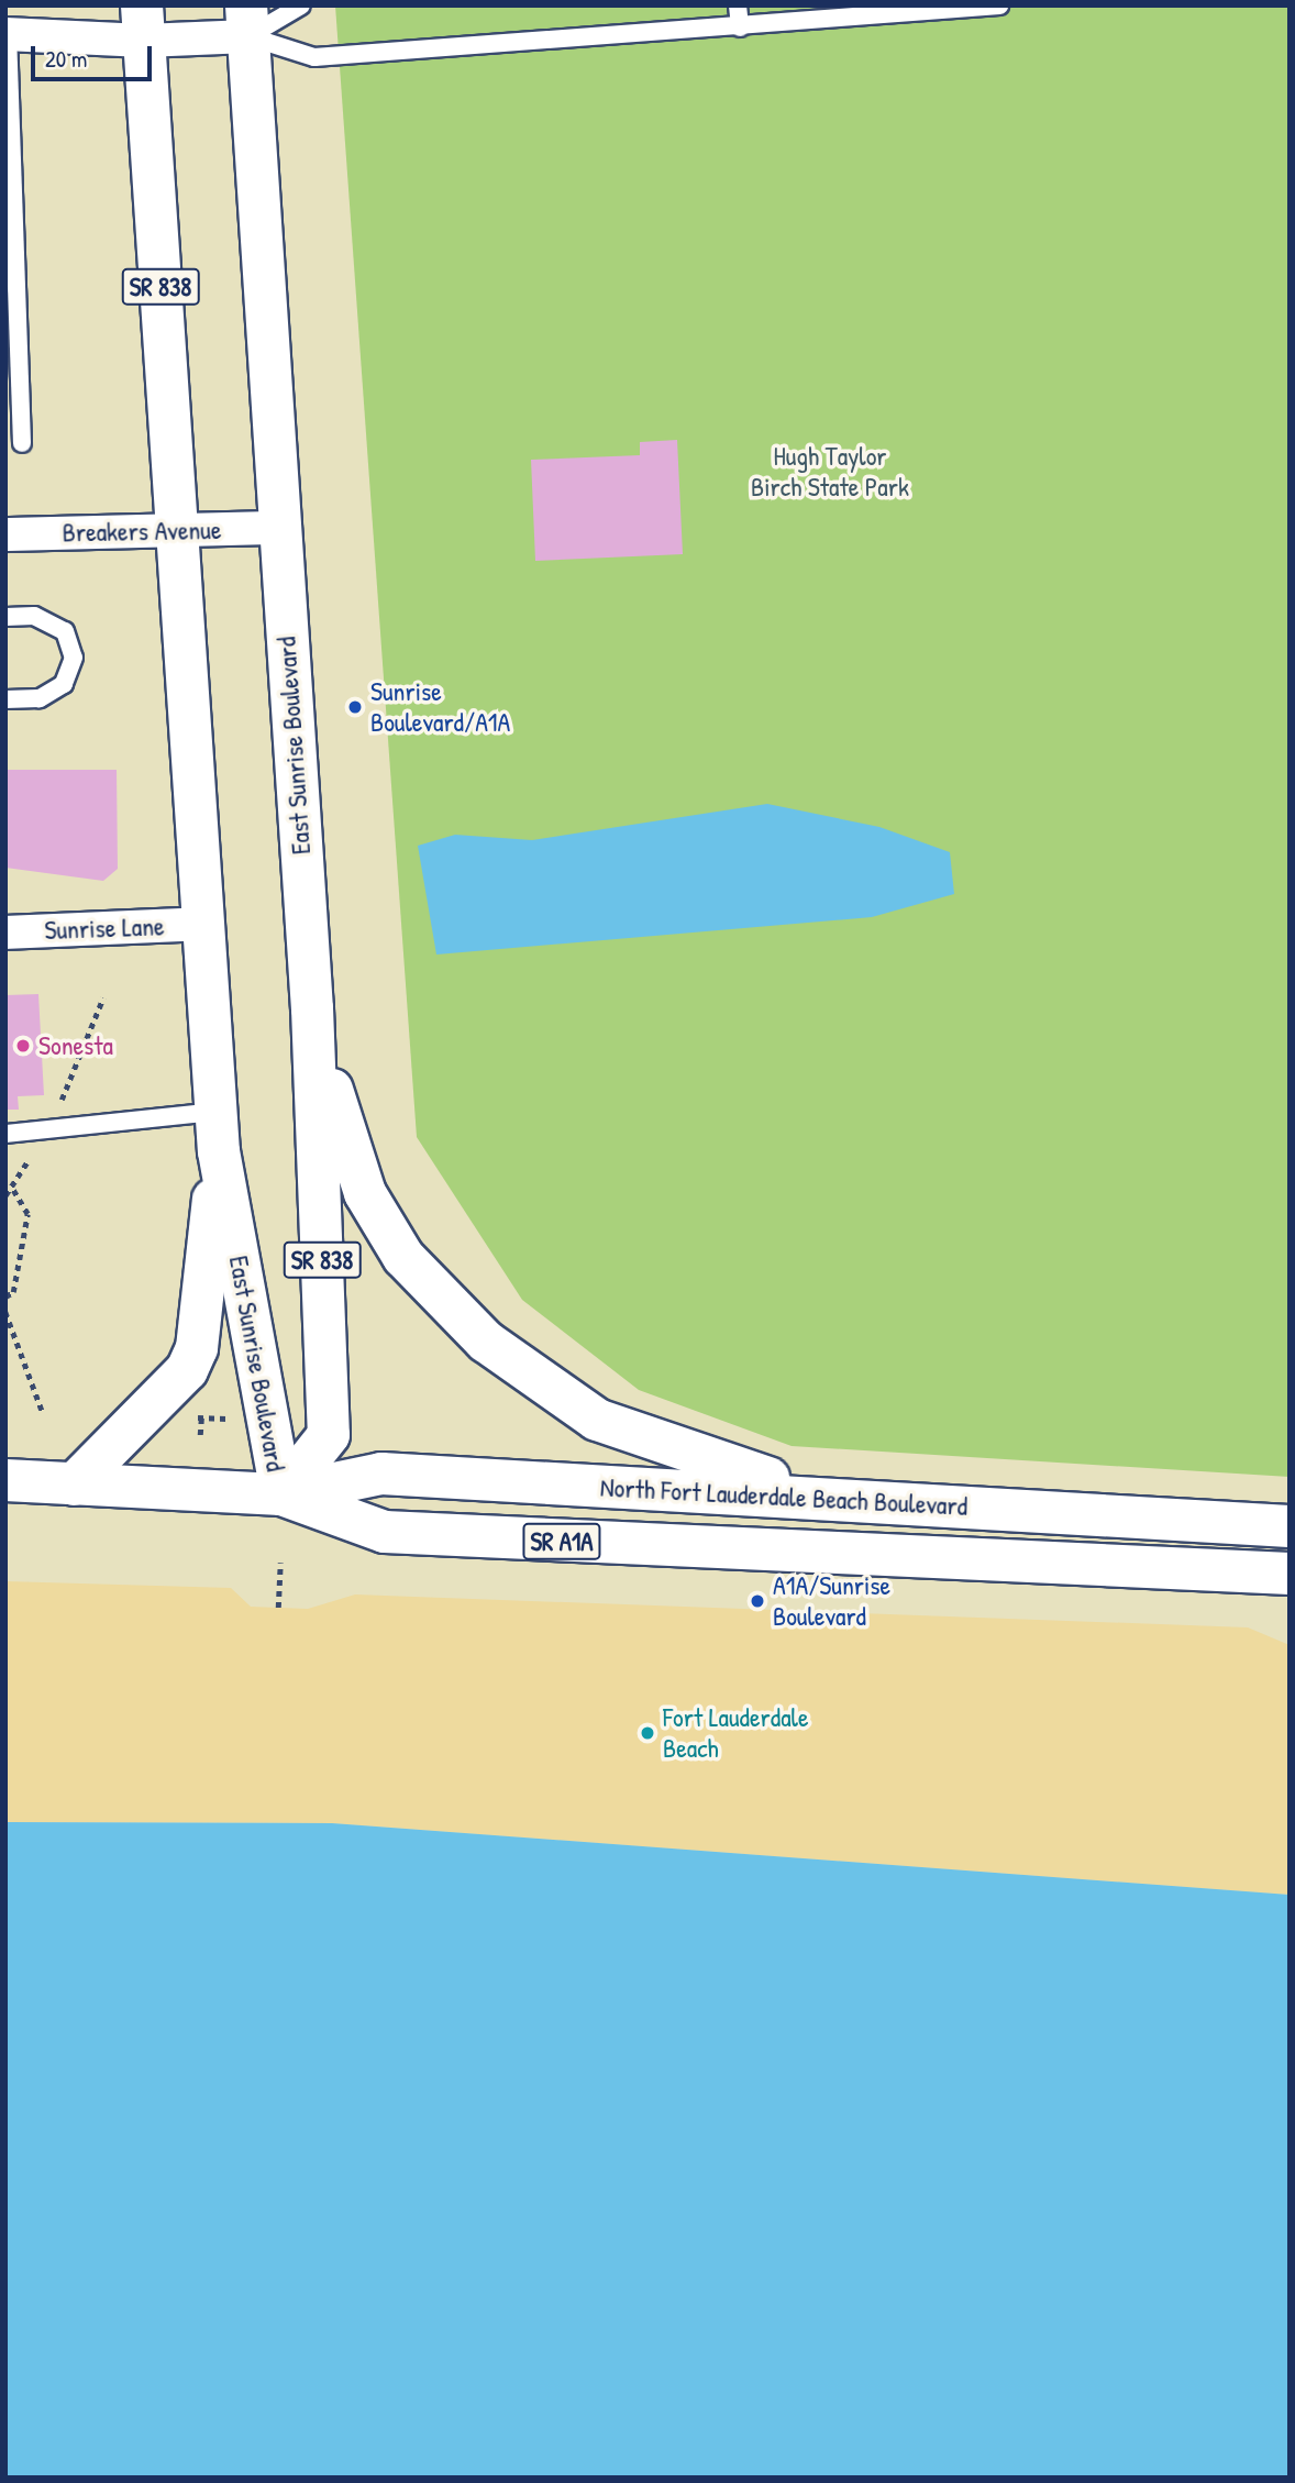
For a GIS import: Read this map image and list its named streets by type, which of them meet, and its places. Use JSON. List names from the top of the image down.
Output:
{
  "streets": {
    "main road": [
      "SR 838",
      "East Sunrise Boulevard",
      "North Fort Lauderdale Beach Boulevard",
      "SR A1A"
    ],
    "street": ["Breakers Avenue", "Sunrise Lane"]
  },
  "crossings": [
    ["Breakers Avenue", "East Sunrise Boulevard"],
    ["East Sunrise Boulevard", "Sunrise Lane"],
    ["East Sunrise Boulevard", "North Fort Lauderdale Beach Boulevard"]
  ],
  "parks": ["Hugh Taylor Birch State Park"],
  "places": [
    "Sunrise Boulevard/A1A",
    "Sonesta",
    "A1A/Sunrise Boulevard",
    "Fort Lauderdale Beach"
  ],
  "scale_bar": "20 m"
}
